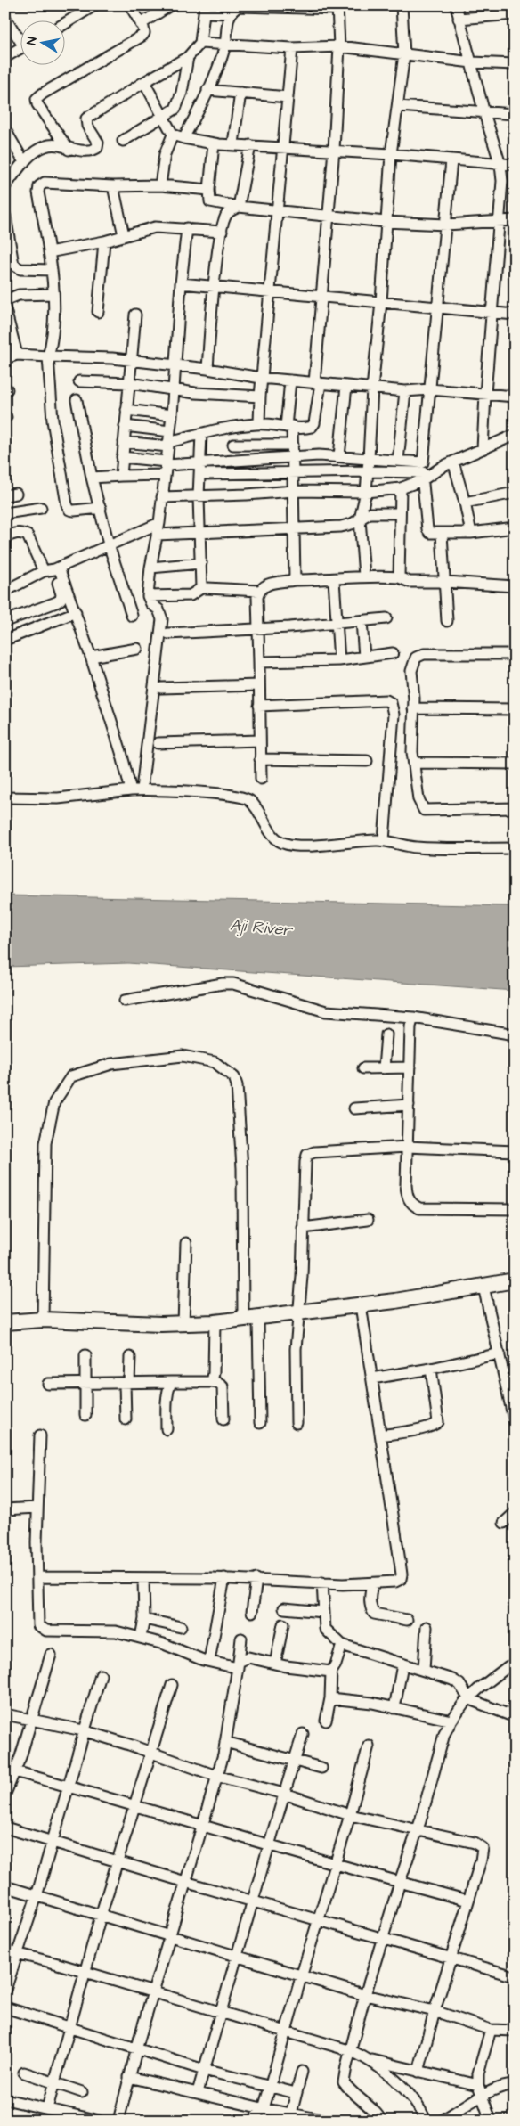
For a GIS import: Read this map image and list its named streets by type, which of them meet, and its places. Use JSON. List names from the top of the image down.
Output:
{
  "water": ["Aji River"],
  "north": "left"
}
